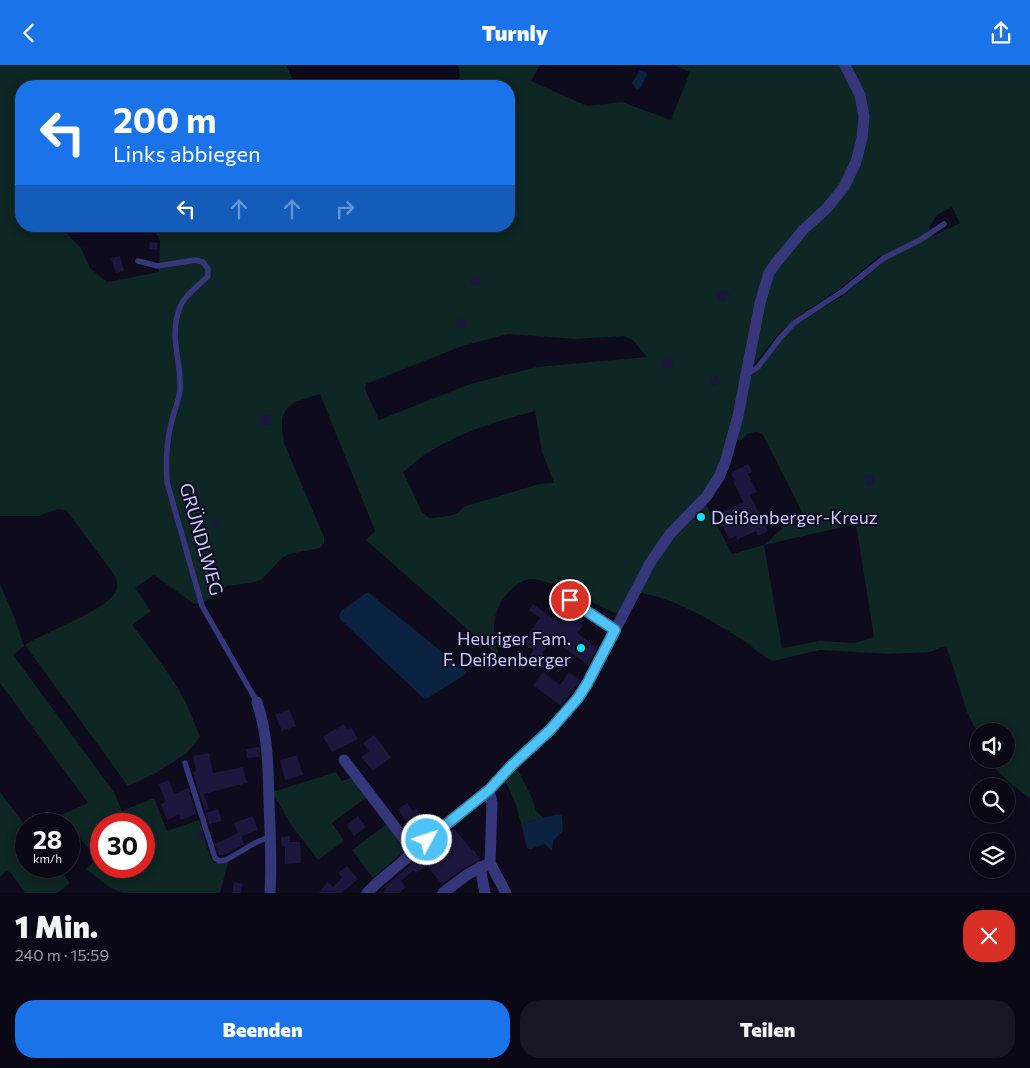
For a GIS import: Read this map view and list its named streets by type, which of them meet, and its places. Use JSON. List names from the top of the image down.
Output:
{
  "streets": {
    "street": ["GRÜNDLWEG"]
  },
  "places": ["Deißenberger-Kreuz", "Heuriger Fam. F. Deißenberger"],
  "page": {
    "header": "Turnly",
    "turn": ["200 m", "Links abbiegen"],
    "speed": "28 km/h",
    "limit": "30",
    "heading": ["1 Min.", "240 m · 15:59"],
    "buttons": ["Beenden", "Teilen"]
  }
}
